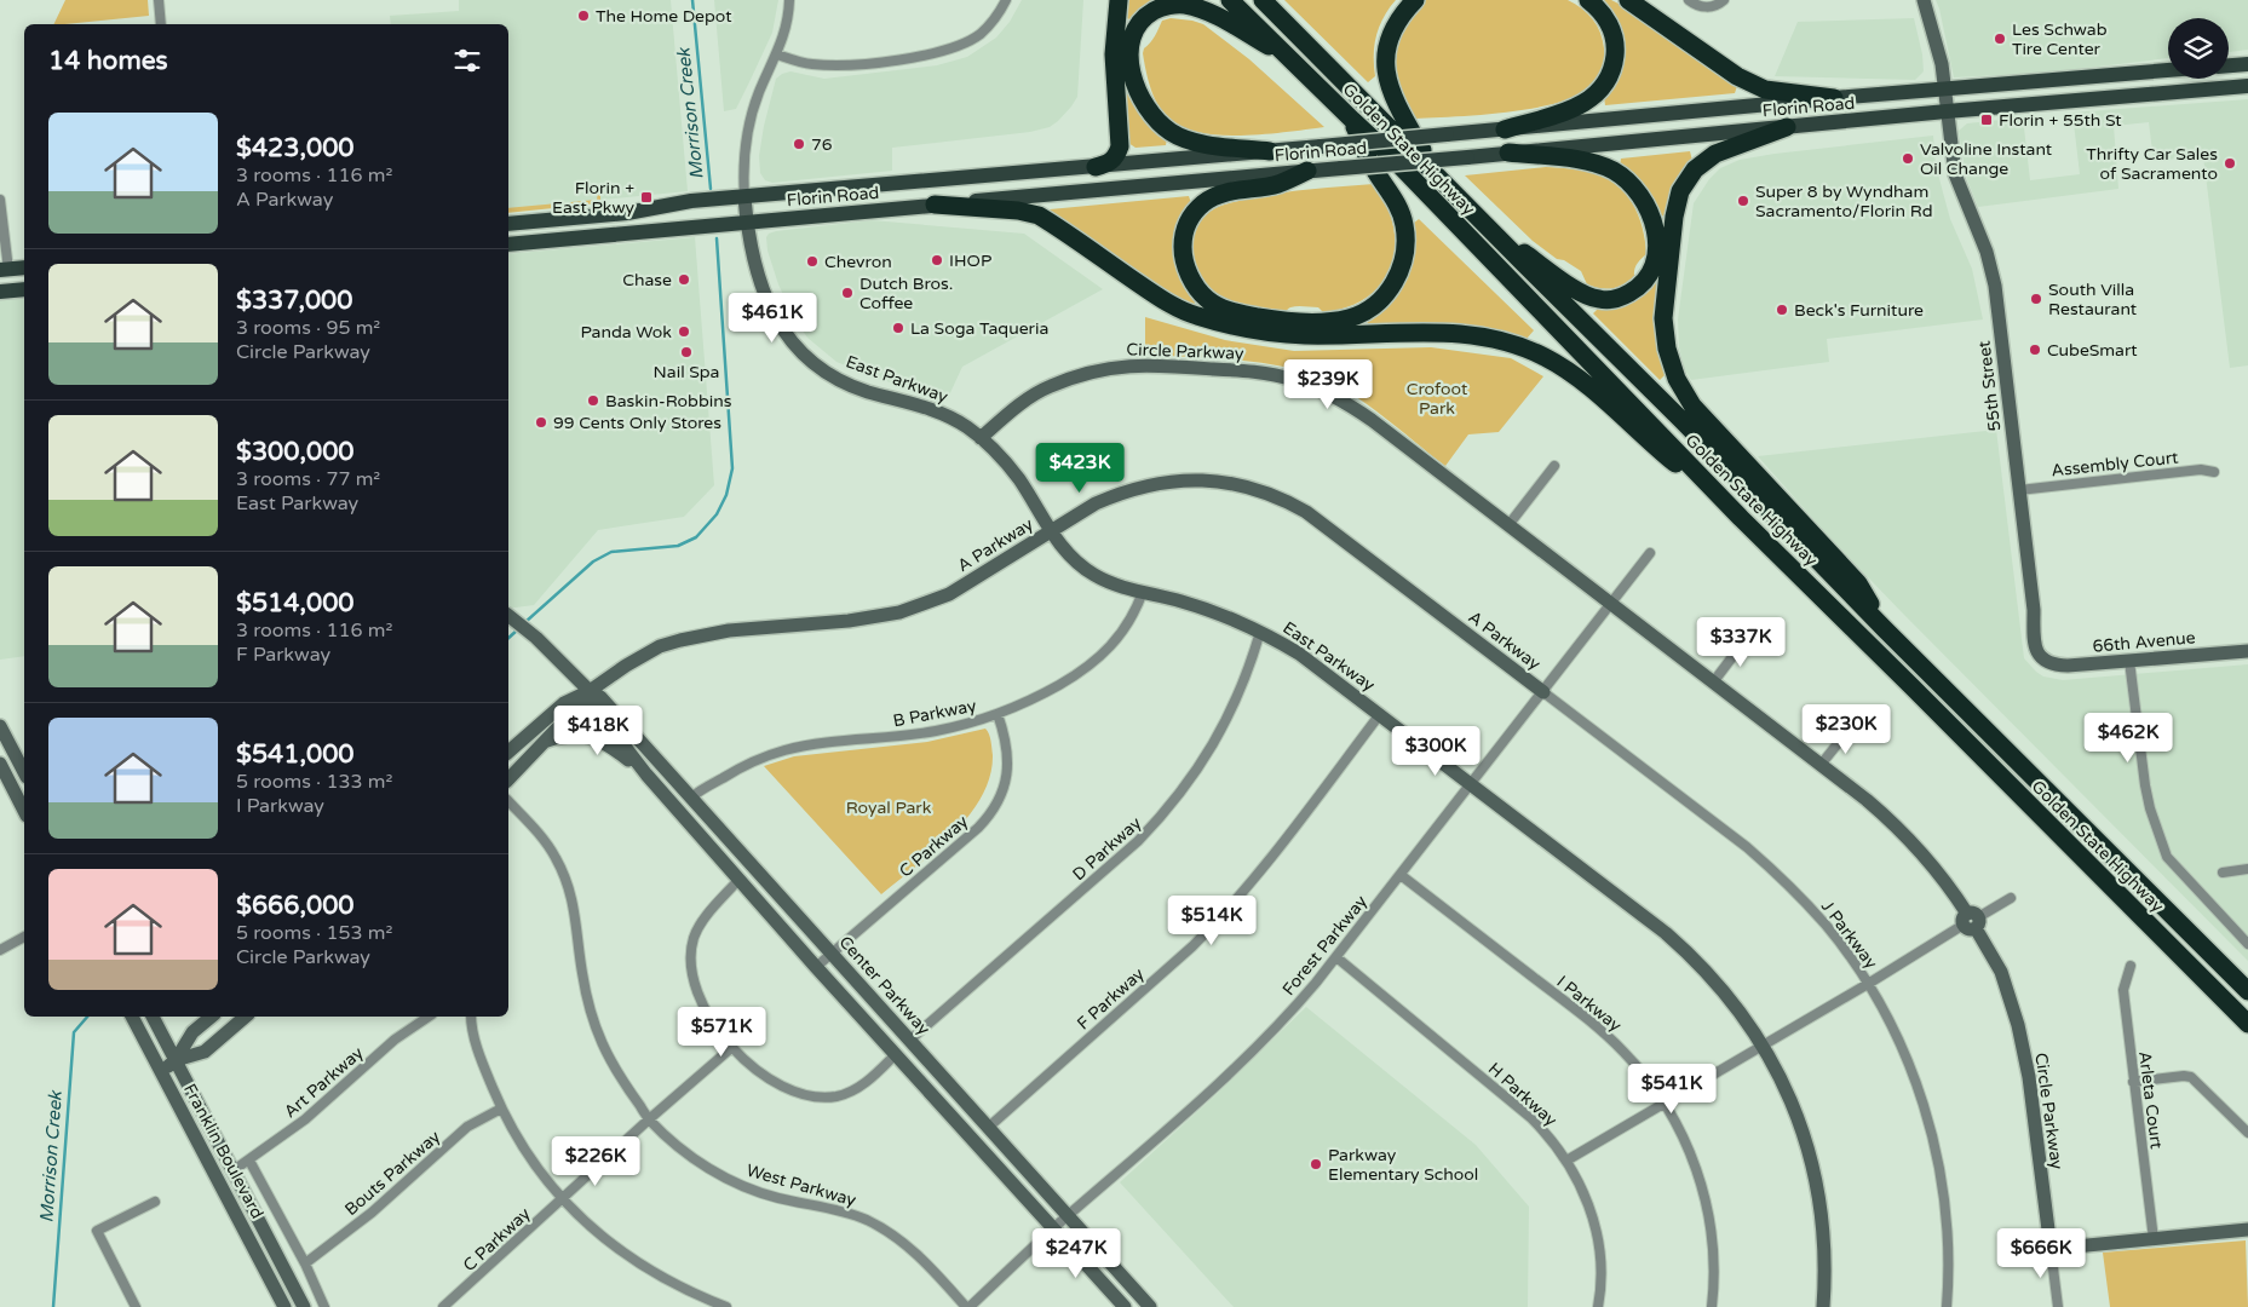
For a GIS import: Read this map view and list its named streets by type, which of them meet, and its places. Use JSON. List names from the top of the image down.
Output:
{
  "streets": {
    "highway": ["Golden State Highway"],
    "main road": ["Florin Road"],
    "street": [
      "Circle Parkway",
      "East Parkway",
      "55th Street",
      "Assembly Court",
      "A Parkway",
      "66th Avenue",
      "B Parkway",
      "C Parkway",
      "D Parkway",
      "J Parkway",
      "Forest Parkway",
      "Center Parkway",
      "F Parkway",
      "I Parkway",
      "Art Parkway",
      "H Parkway",
      "Arleta Court",
      "Franklin Boulevard",
      "Bouts Parkway",
      "West Parkway"
    ]
  },
  "crossings": [
    ["Florin Road", "East Parkway"],
    ["Florin Road", "55th Street"],
    ["Circle Parkway", "East Parkway"],
    ["Circle Parkway", "Forest Parkway"],
    ["East Parkway", "A Parkway"],
    ["East Parkway", "B Parkway"],
    ["East Parkway", "D Parkway"],
    ["East Parkway", "Forest Parkway"],
    ["East Parkway", "F Parkway"],
    ["55th Street", "Assembly Court"],
    ["55th Street", "66th Avenue"],
    ["A Parkway", "J Parkway"],
    ["A Parkway", "Forest Parkway"],
    ["A Parkway", "Center Parkway"],
    ["B Parkway", "C Parkway"],
    ["B Parkway", "Center Parkway"],
    ["C Parkway", "Center Parkway"],
    ["C Parkway", "West Parkway"],
    ["D Parkway", "Center Parkway"],
    ["J Parkway", "Forest Parkway"],
    ["Forest Parkway", "Center Parkway"],
    ["Forest Parkway", "I Parkway"],
    ["Forest Parkway", "H Parkway"],
    ["Forest Parkway", "West Parkway"],
    ["Center Parkway", "F Parkway"],
    ["Art Parkway", "Franklin Boulevard"]
  ],
  "water": ["Morrison Creek"],
  "parks": ["Crofoot Park", "Royal Park"],
  "places": {
    "other": [
      "The Home Depot",
      "Les Schwab Tire Center",
      "76",
      "Valvoline Instant Oil Change",
      "Thrifty Car Sales of Sacramento",
      "Super 8 by Wyndham Sacramento/Florin Rd",
      "IHOP",
      "Chevron",
      "Chase",
      "Dutch Bros. Coffee",
      "South Villa Restaurant",
      "Beck's Furniture",
      "La Soga Taqueria",
      "Panda Wok",
      "CubeSmart",
      "Nail Spa",
      "Baskin-Robbins",
      "99 Cents Only Stores",
      "Parkway Elementary School"
    ],
    "transit": ["Florin + 55th St", "Florin + East Pkwy"]
  },
  "page": {
    "heading": "14 homes",
    "list": [
      {
        "name": "$423,000",
        "note": "3 rooms · 116 m² · A Parkway"
      },
      {
        "name": "$337,000",
        "note": "3 rooms · 95 m² · Circle Parkway"
      },
      {
        "name": "$300,000",
        "note": "3 rooms · 77 m² · East Parkway"
      },
      {
        "name": "$514,000",
        "note": "3 rooms · 116 m² · F Parkway"
      },
      {
        "name": "$541,000",
        "note": "5 rooms · 133 m² · I Parkway"
      },
      {
        "name": "$666,000",
        "note": "5 rooms · 153 m² · Circle Parkway"
      }
    ],
    "price": [
      "$461K",
      "$239K",
      "$423K",
      "$337K",
      "$230K",
      "$418K",
      "$462K",
      "$300K",
      "$514K",
      "$571K",
      "$541K",
      "$226K",
      "$247K",
      "$666K"
    ]
  }
}
